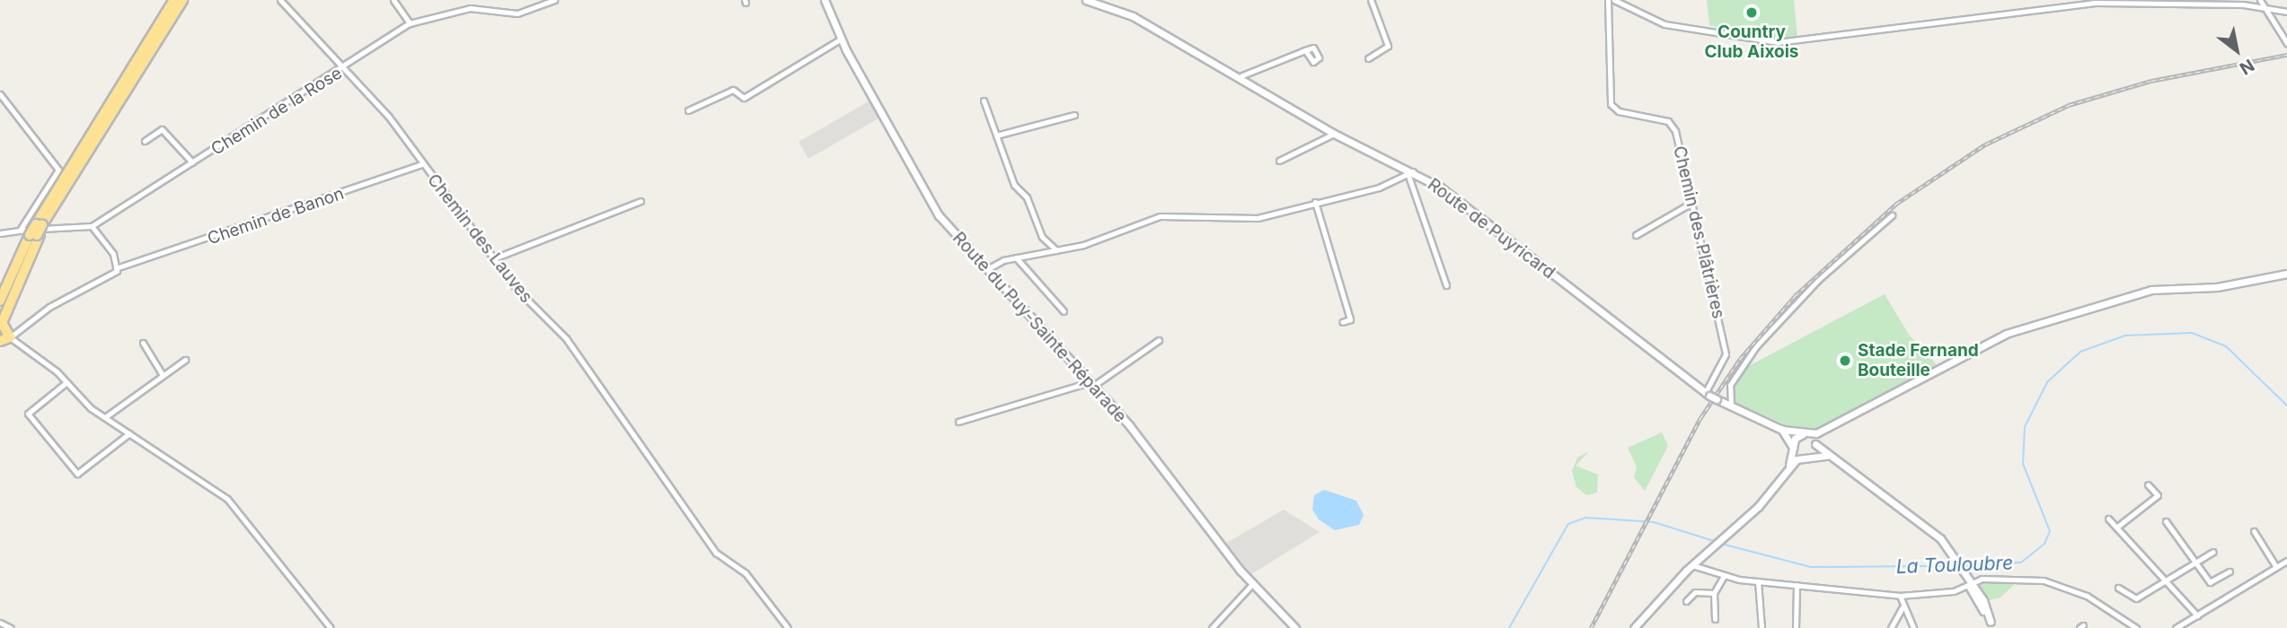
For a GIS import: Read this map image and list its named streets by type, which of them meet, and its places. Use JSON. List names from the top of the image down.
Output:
{
  "streets": {
    "main road": ["Route de Puyricard", "Route du Puy-Sainte-Réparade"],
    "street": [
      "Chemin de la Rose",
      "Chemin de Banon",
      "Chemin des Plâtrières",
      "Chemin des Lauves"
    ]
  },
  "crossings": [
    ["Chemin de la Rose", "Chemin des Lauves"],
    ["Chemin de Banon", "Chemin des Lauves"],
    ["Route de Puyricard", "Chemin des Plâtrières"]
  ],
  "water": ["La Touloubre"],
  "places": ["Country Club Aixois", "Stade Fernand Bouteille"],
  "north": "bottom right"
}
